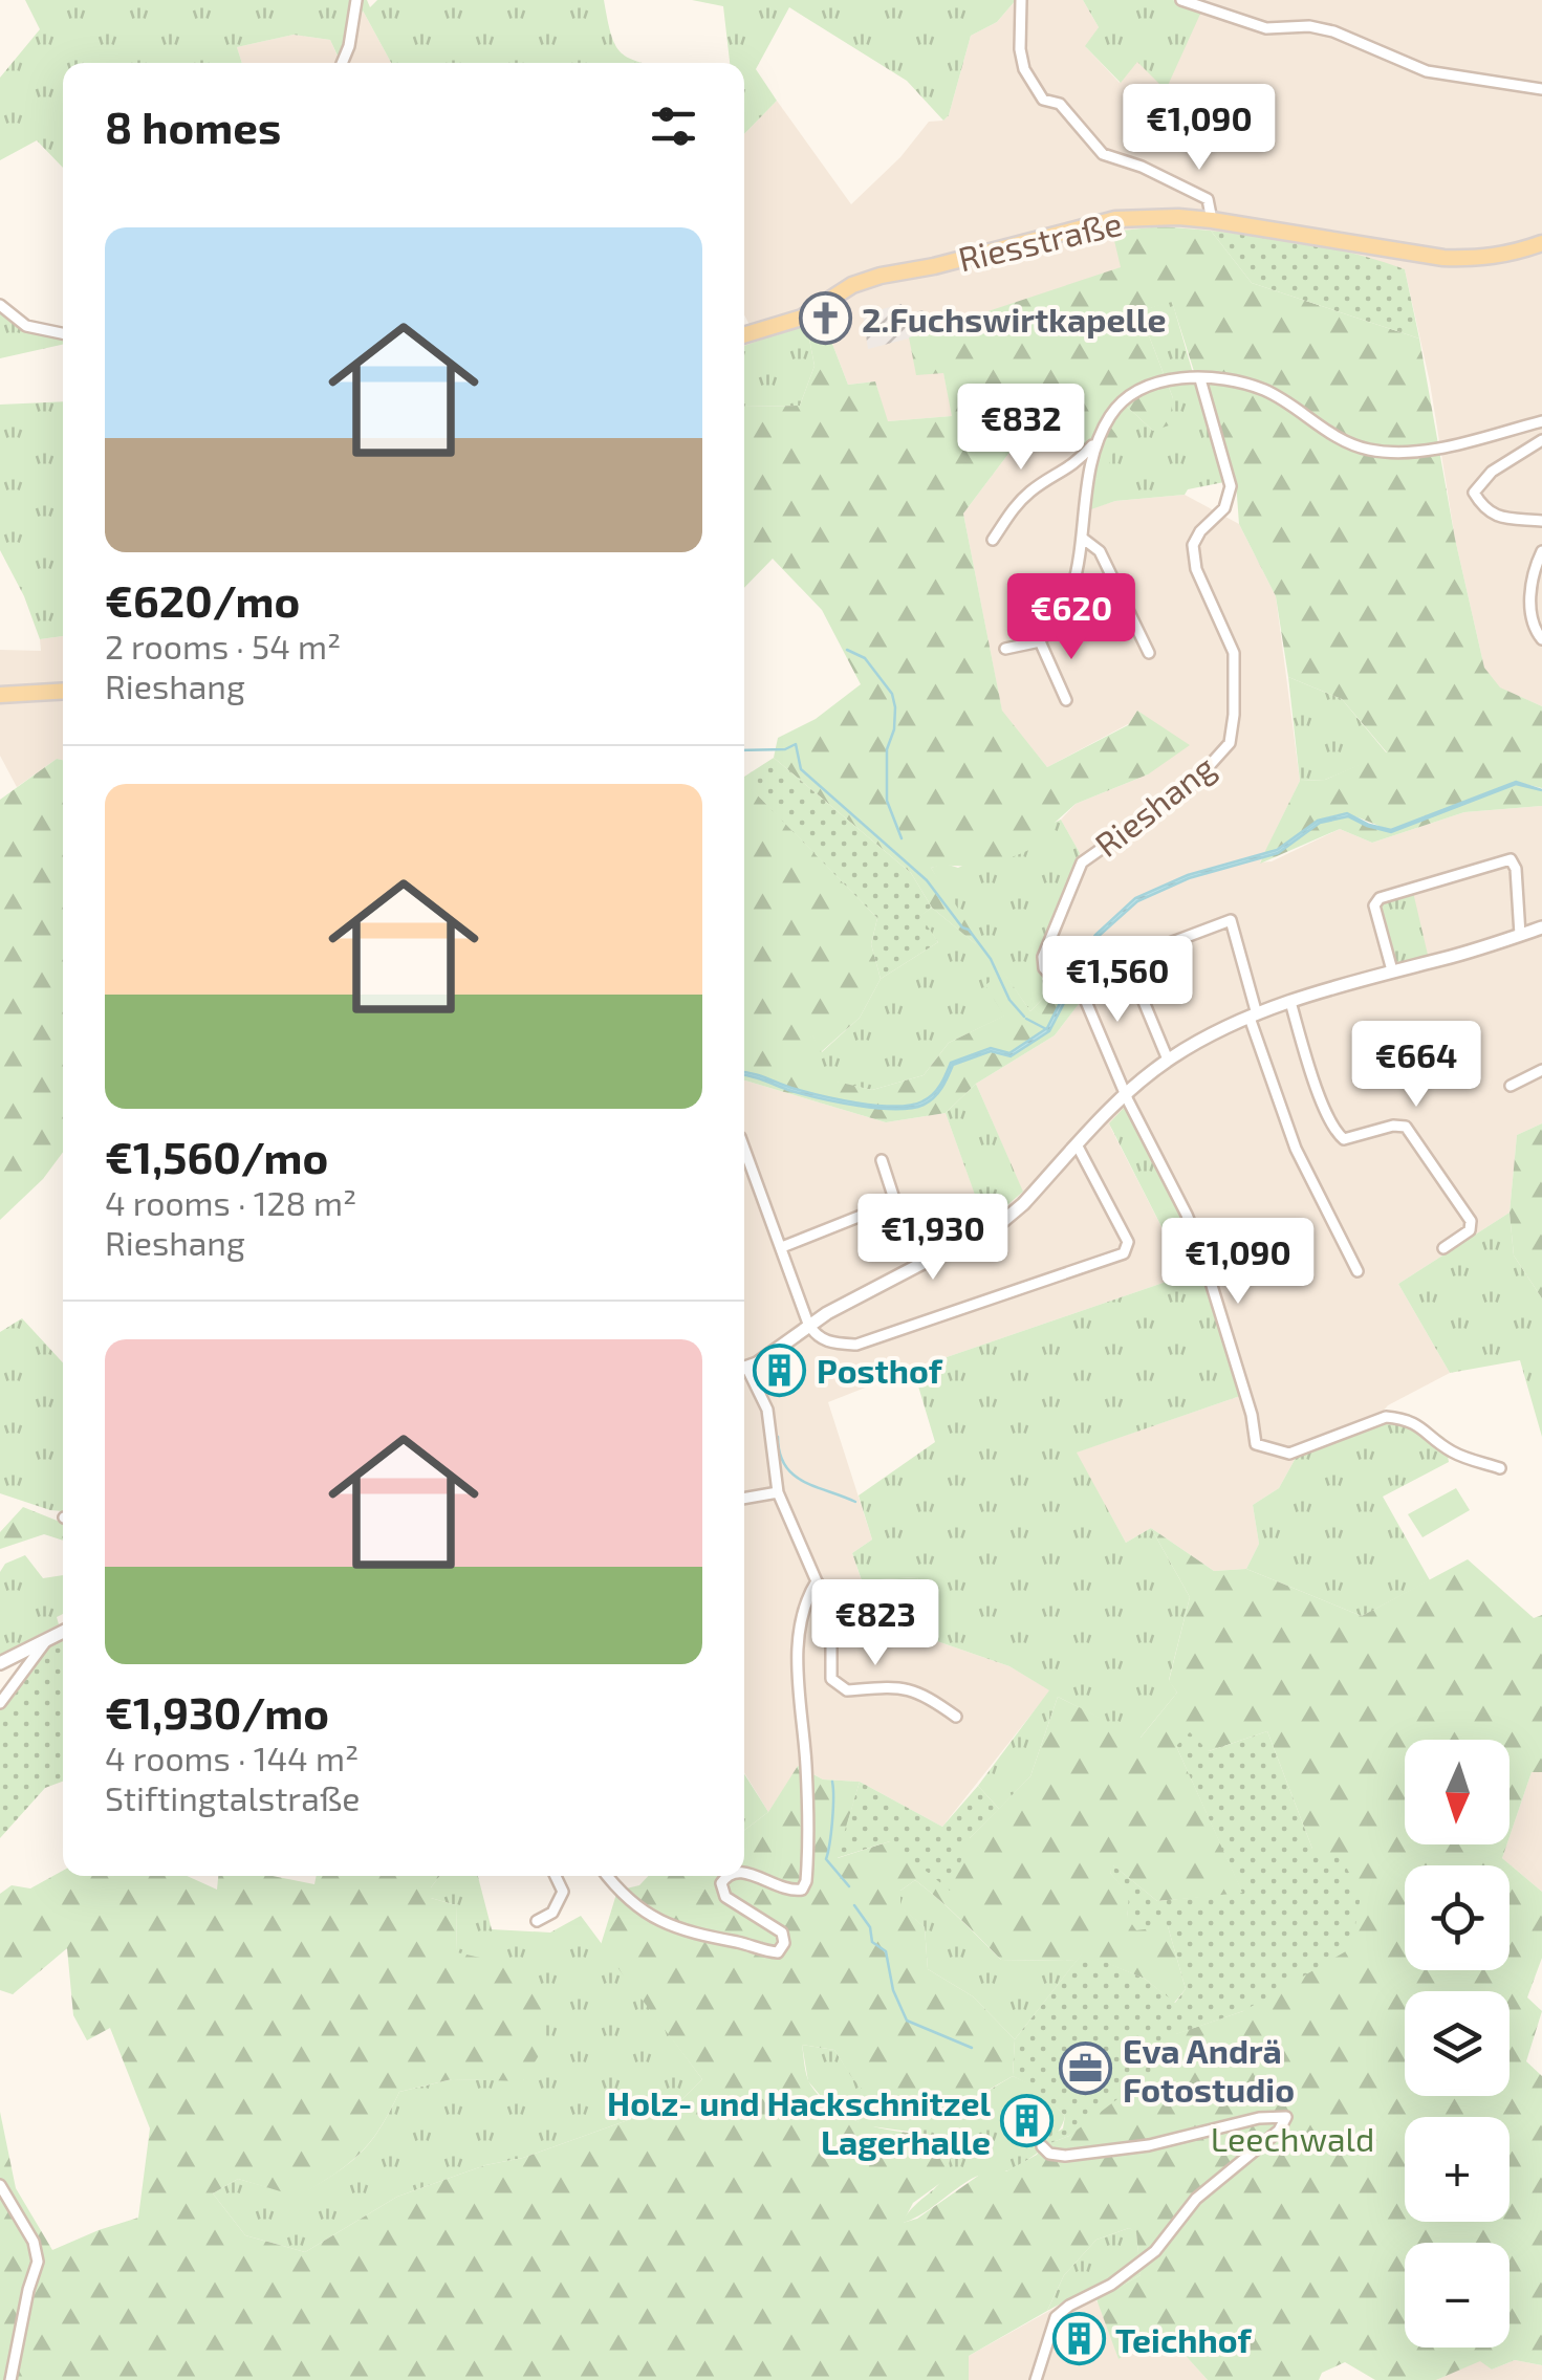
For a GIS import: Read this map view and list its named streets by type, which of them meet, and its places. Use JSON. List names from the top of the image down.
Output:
{
  "streets": {
    "main road": ["Riesstraße"],
    "street": ["Rieshang"]
  },
  "parks": ["Leechwald"],
  "places": {
    "church": ["2.Fuchswirtkapelle"],
    "building": ["Posthof", "Holz- und Hackschnitzel Lagerhalle", "Teichhof"],
    "office": ["Eva Andrä Fotostudio"]
  },
  "north": "bottom",
  "page": {
    "heading": "8 homes",
    "price": [
      "€1,090",
      "€832",
      "€620",
      "€1,560",
      "€664",
      "€1,930",
      "€1,090",
      "€823"
    ],
    "list": [
      {
        "name": "€620/mo",
        "note": "2 rooms · 54 m² · Rieshang"
      },
      {
        "name": "€1,560/mo",
        "note": "4 rooms · 128 m² · Rieshang"
      },
      {
        "name": "€1,930/mo",
        "note": "4 rooms · 144 m² · Stiftingtalstraße"
      }
    ],
    "map_buttons": ["+", "−"]
  }
}
